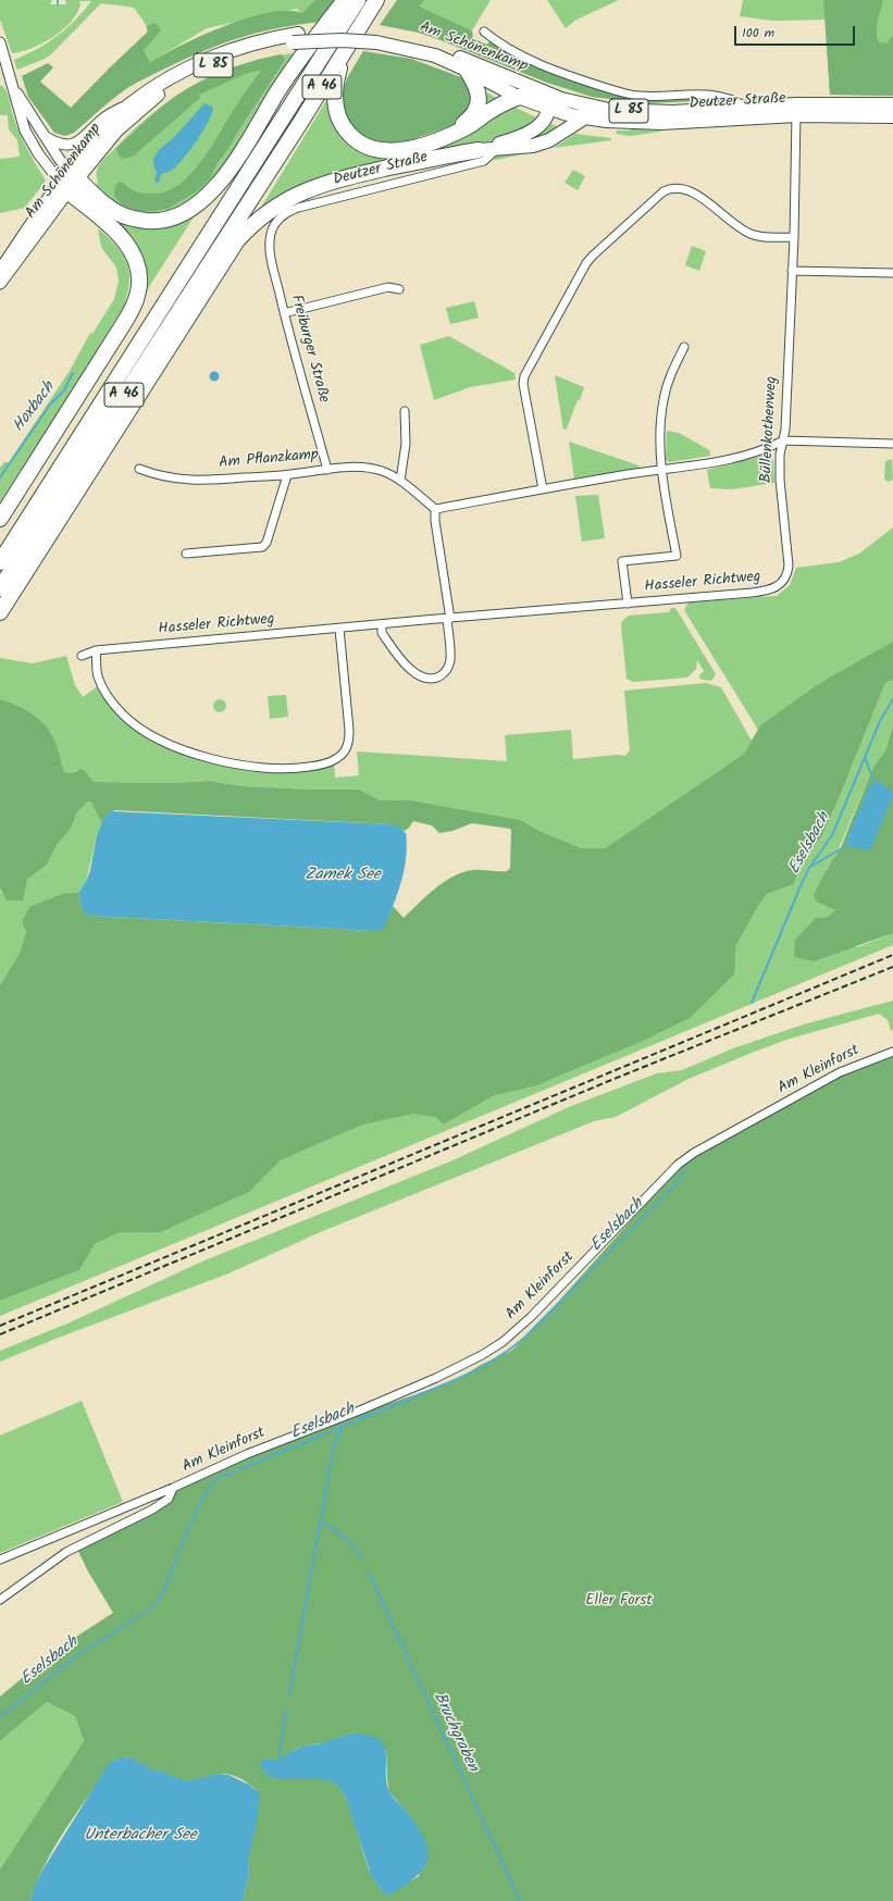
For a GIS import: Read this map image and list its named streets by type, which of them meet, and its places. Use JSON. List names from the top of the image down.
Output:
{
  "streets": {
    "highway": ["A 46"],
    "main road": ["Am Schönenkamp", "L 85", "Deutzer Straße"],
    "street": [
      "Freiburger Straße",
      "Büllenkothenweg",
      "Am Pflanzkamp",
      "Hasseler Richtweg",
      "Am Kleinforst"
    ]
  },
  "crossings": [
    ["Am Schönenkamp", "Deutzer Straße"],
    ["Deutzer Straße", "Freiburger Straße"],
    ["Deutzer Straße", "Büllenkothenweg"],
    ["Freiburger Straße", "Am Pflanzkamp"],
    ["Büllenkothenweg", "Hasseler Richtweg"]
  ],
  "water": [
    "Hoxbach",
    "Eselsbach",
    "Zamek See",
    "Bruchgraben",
    "Unterbacher See"
  ],
  "parks": ["Eller Forst"],
  "scale_bar": "100 m"
}
